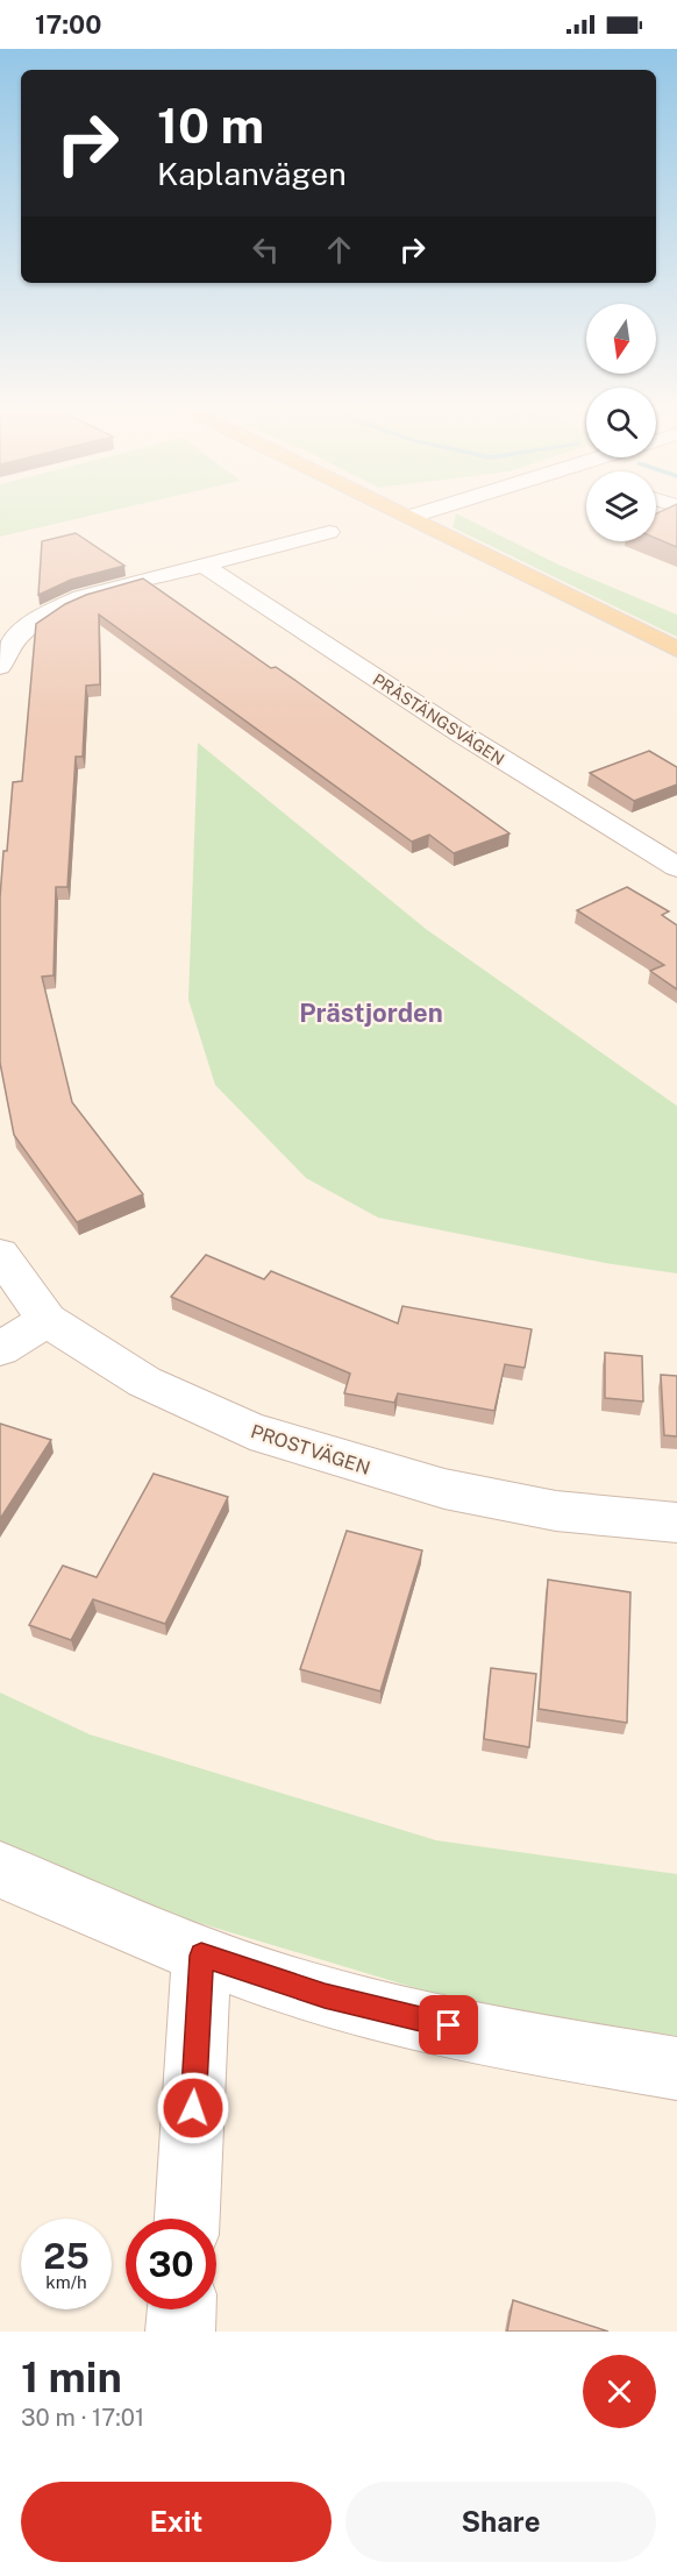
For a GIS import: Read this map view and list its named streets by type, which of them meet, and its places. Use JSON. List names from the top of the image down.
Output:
{
  "streets": {
    "street": ["PRÄSTÄNGSVÄGEN", "PROSTVÄGEN"]
  },
  "districts": ["Prästjorden"],
  "north": "bottom",
  "page": {
    "status": "17:00",
    "turn": ["10 m", "Kaplanvägen"],
    "speed": "25 km/h",
    "limit": "30",
    "heading": ["1 min", "30 m · 17:01"],
    "buttons": ["Exit", "Share"]
  }
}
